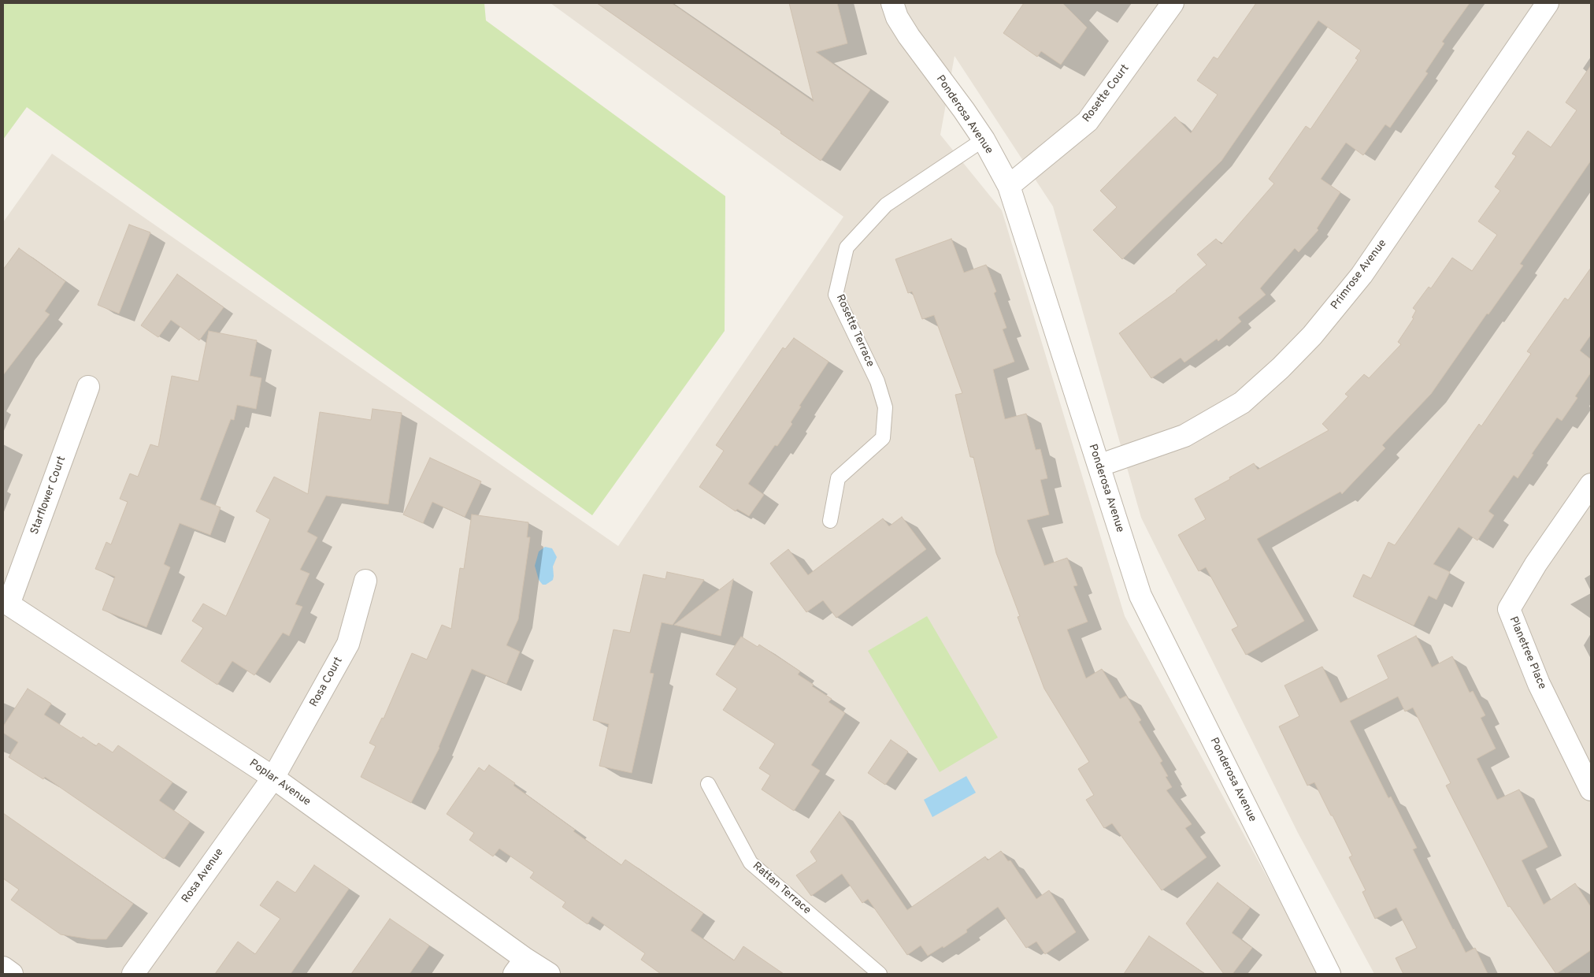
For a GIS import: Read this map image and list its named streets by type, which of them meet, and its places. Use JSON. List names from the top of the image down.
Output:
{
  "streets": {
    "street": [
      "Rosette Court",
      "Ponderosa Avenue",
      "Primrose Avenue",
      "Starflower Court",
      "Planetree Place",
      "Rosa Court",
      "Poplar Avenue",
      "Rosa Avenue"
    ],
    "lane": ["Rosette Terrace", "Rattan Terrace"]
  },
  "crossings": [
    ["Rosette Court", "Ponderosa Avenue"],
    ["Ponderosa Avenue", "Primrose Avenue"],
    ["Ponderosa Avenue", "Rosette Terrace"],
    ["Starflower Court", "Poplar Avenue"],
    ["Rosa Court", "Poplar Avenue"],
    ["Rosa Court", "Rosa Avenue"],
    ["Poplar Avenue", "Rosa Avenue"]
  ]
}
